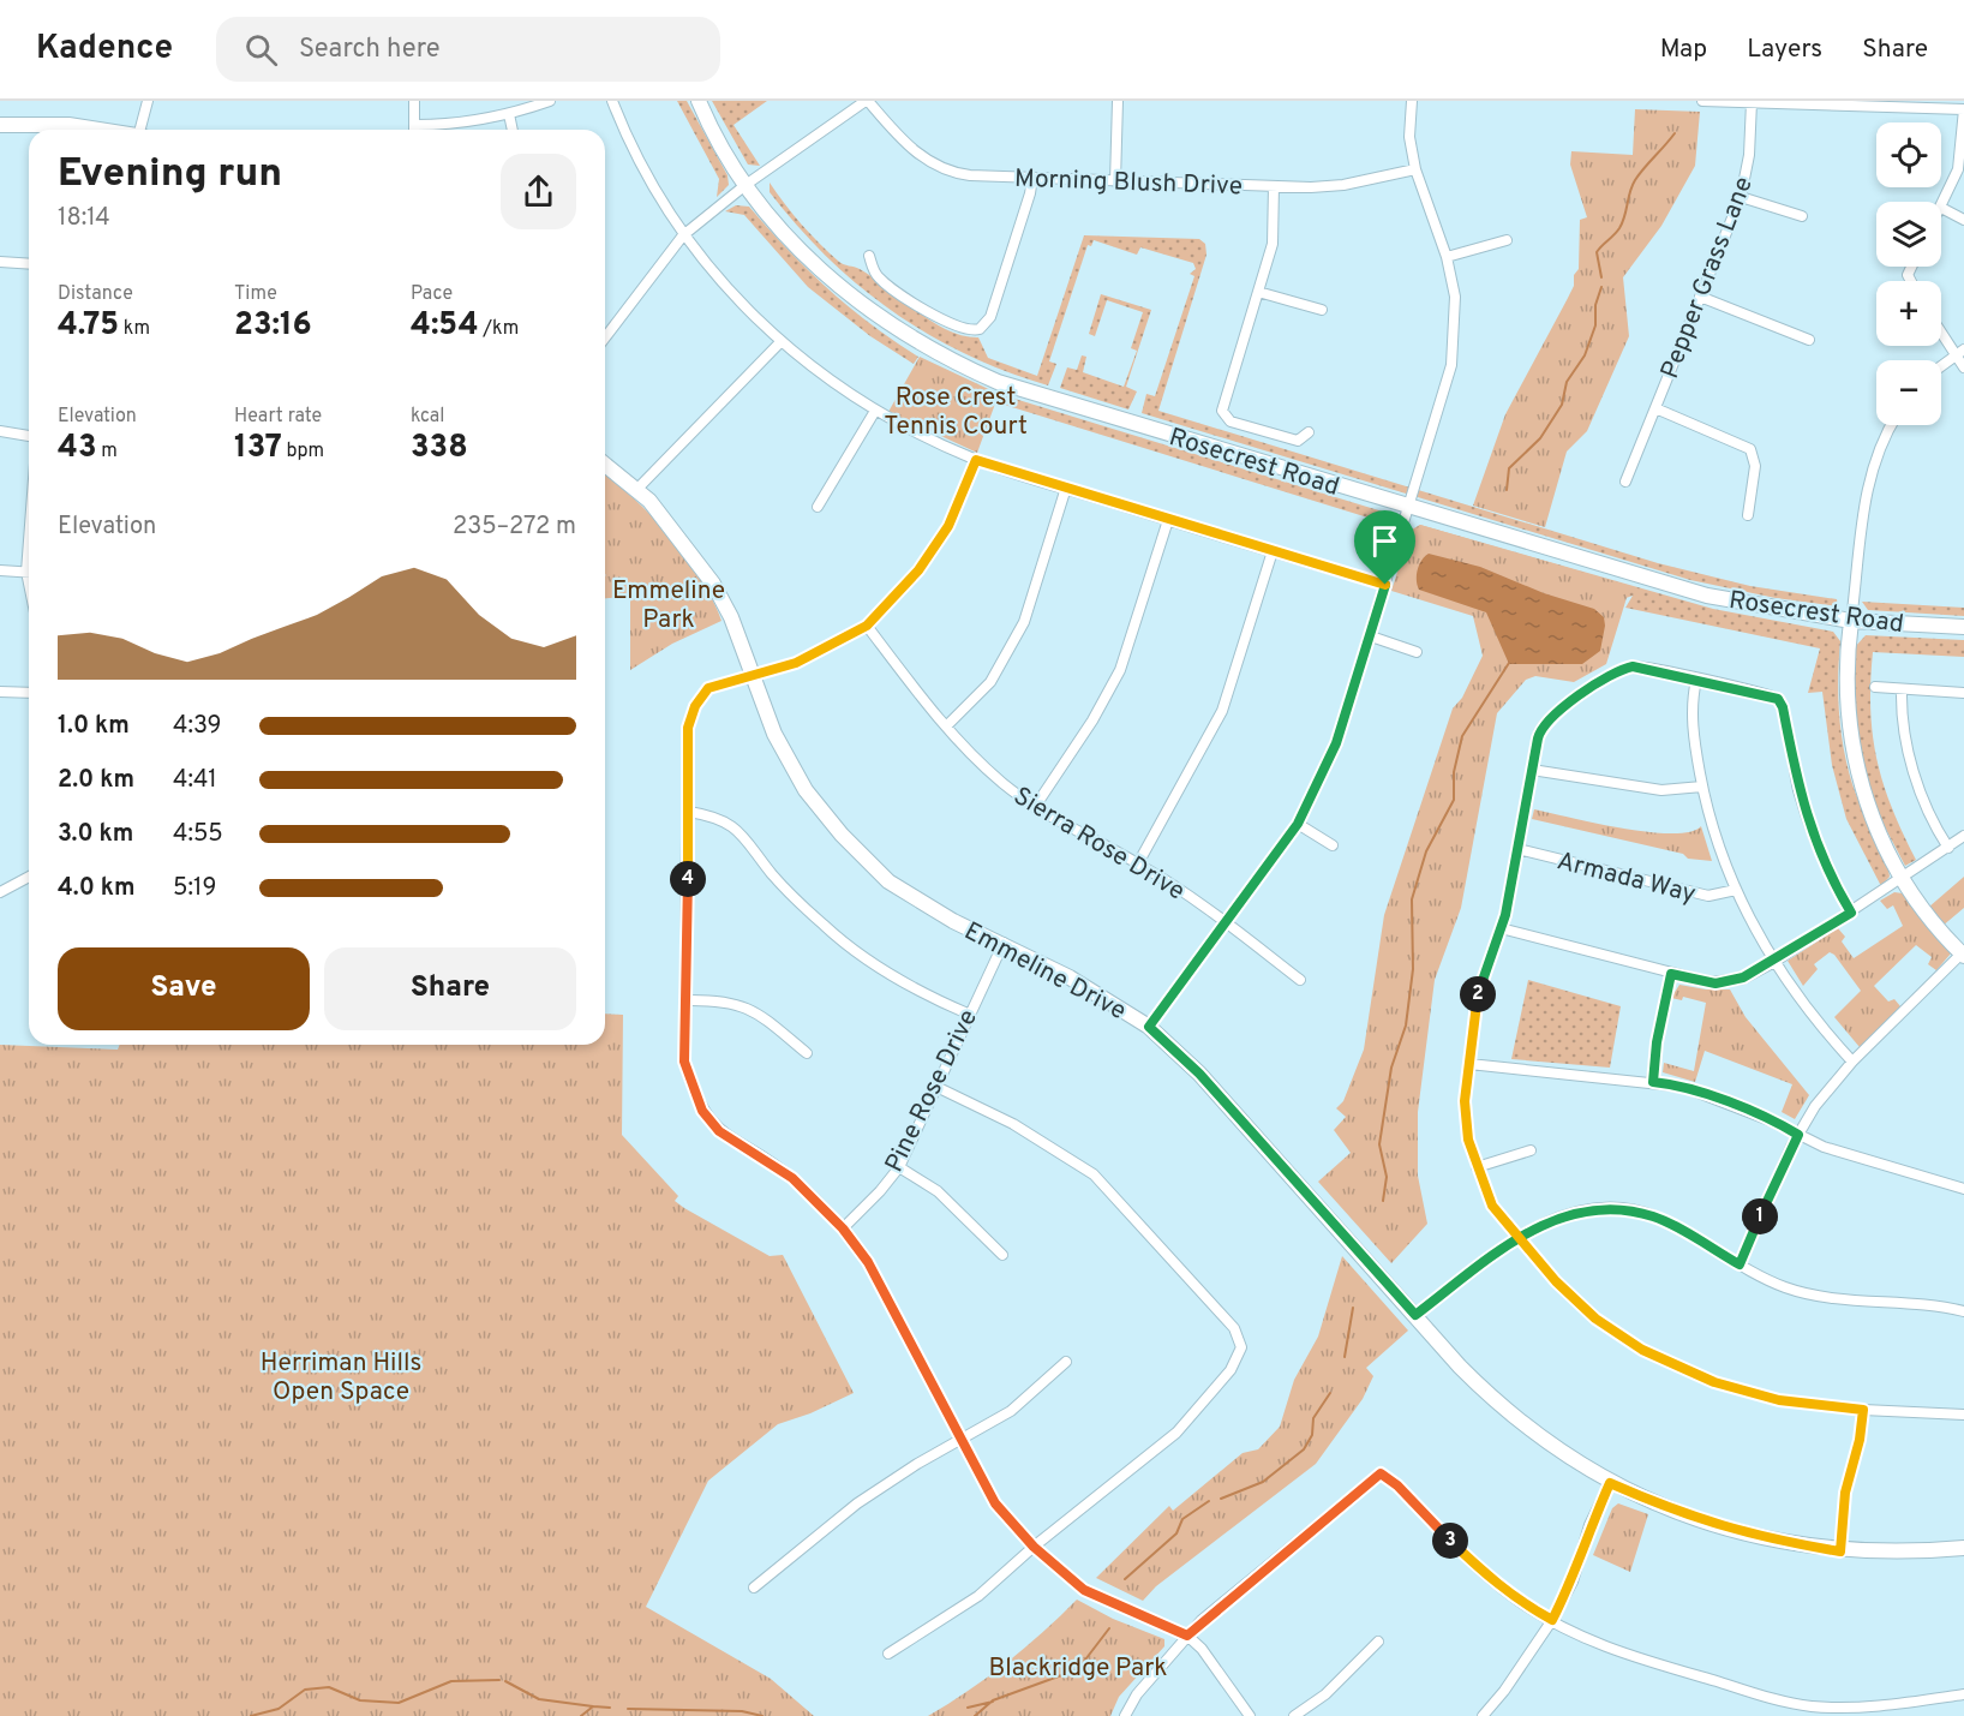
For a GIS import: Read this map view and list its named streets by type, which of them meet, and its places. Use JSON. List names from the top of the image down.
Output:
{
  "streets": {
    "street": [
      "Morning Blush Drive",
      "Pepper Grass Lane",
      "Rosecrest Road",
      "Sierra Rose Drive",
      "Armada Way",
      "Emmeline Drive",
      "Pine Rose Drive"
    ]
  },
  "crossings": [
    ["Emmeline Drive", "Pine Rose Drive"]
  ],
  "parks": [
    "Rose Crest Tennis Court",
    "Emmeline Park",
    "Herriman Hills Open Space",
    "Blackridge Park"
  ],
  "page": {
    "header": "Kadence",
    "search": "Search here",
    "nav": ["Map", "Layers", "Share"],
    "map_buttons": ["+", "−"],
    "heading": ["Evening run", "18:14"],
    "stats": [
      ["Distance", "4.75 km"],
      ["Time", "23:16"],
      ["Pace", "4:54 /km"],
      ["Elevation", "43 m"],
      ["Heart rate", "137 bpm"],
      ["kcal", "338"]
    ],
    "chart": ["Elevation", "235–272 m"],
    "list": [
      {
        "name": "1.0 km",
        "note": "4:39"
      },
      {
        "name": "2.0 km",
        "note": "4:41"
      },
      {
        "name": "3.0 km",
        "note": "4:55"
      },
      {
        "name": "4.0 km",
        "note": "5:19"
      }
    ],
    "pins": [
      "4",
      "2",
      "1",
      "3"
    ],
    "buttons": ["Save", "Share"]
  }
}
